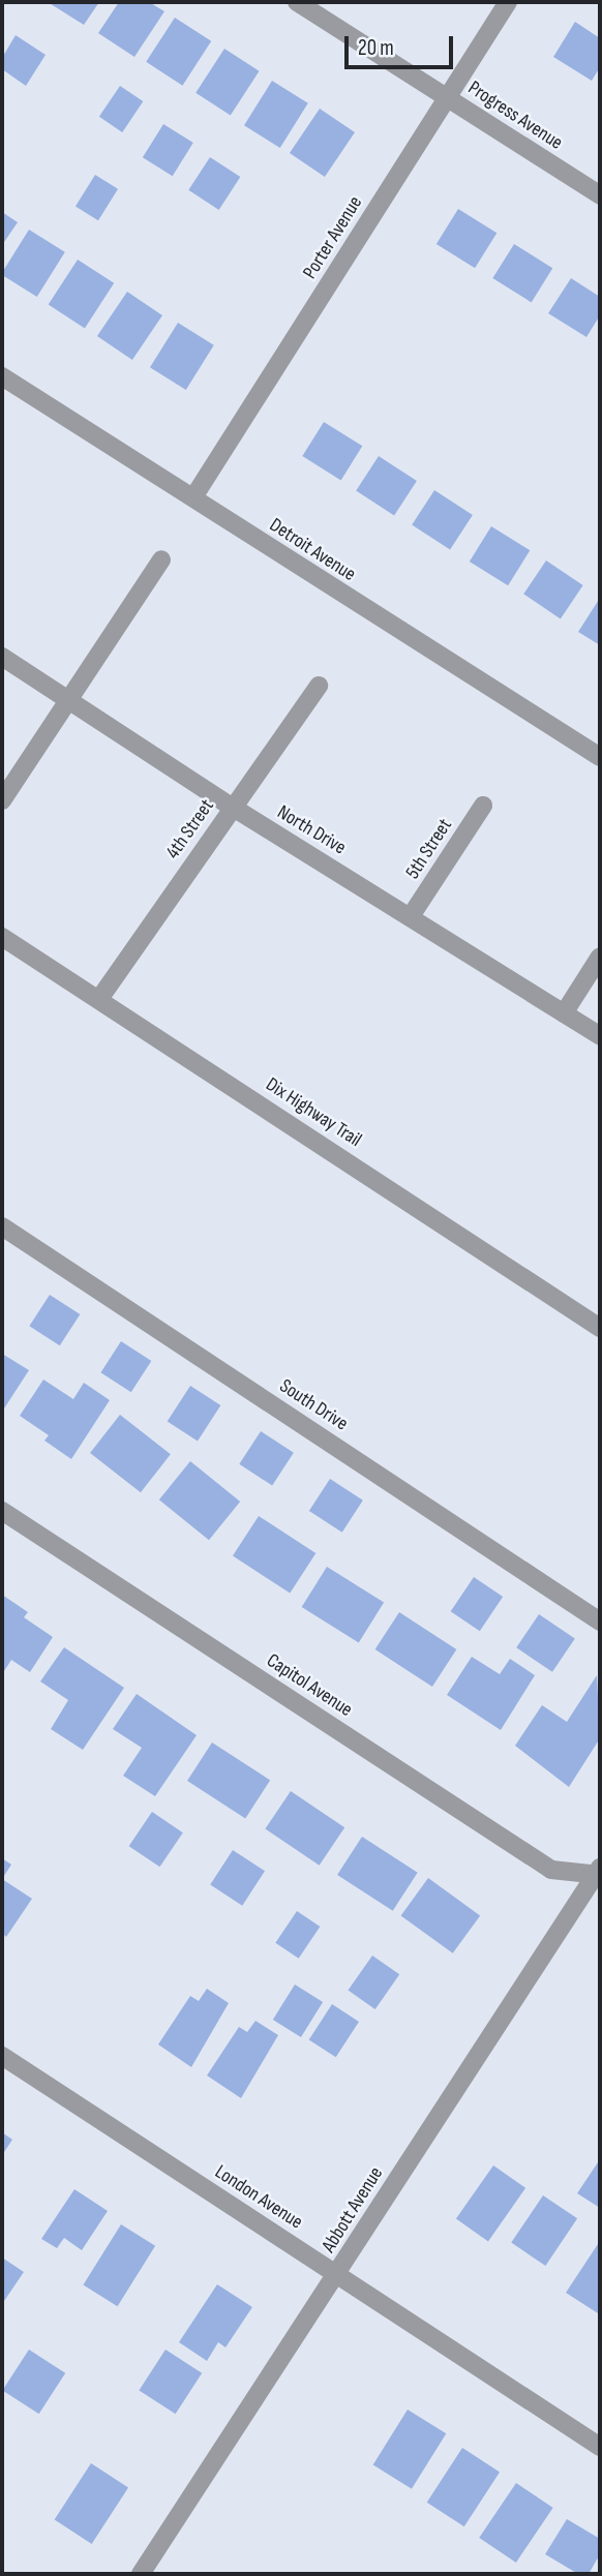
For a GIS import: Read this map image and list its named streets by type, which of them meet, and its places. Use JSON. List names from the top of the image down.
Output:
{
  "streets": {
    "street": [
      "Progress Avenue",
      "Porter Avenue",
      "Detroit Avenue",
      "4th Street",
      "North Drive",
      "5th Street",
      "Dix Highway Trail",
      "South Drive",
      "Capitol Avenue",
      "London Avenue",
      "Abbott Avenue"
    ]
  },
  "crossings": [
    ["Progress Avenue", "Porter Avenue"],
    ["Porter Avenue", "Detroit Avenue"],
    ["4th Street", "North Drive"],
    ["4th Street", "Dix Highway Trail"],
    ["North Drive", "5th Street"],
    ["Capitol Avenue", "Abbott Avenue"],
    ["London Avenue", "Abbott Avenue"]
  ],
  "scale_bar": "20 m"
}
